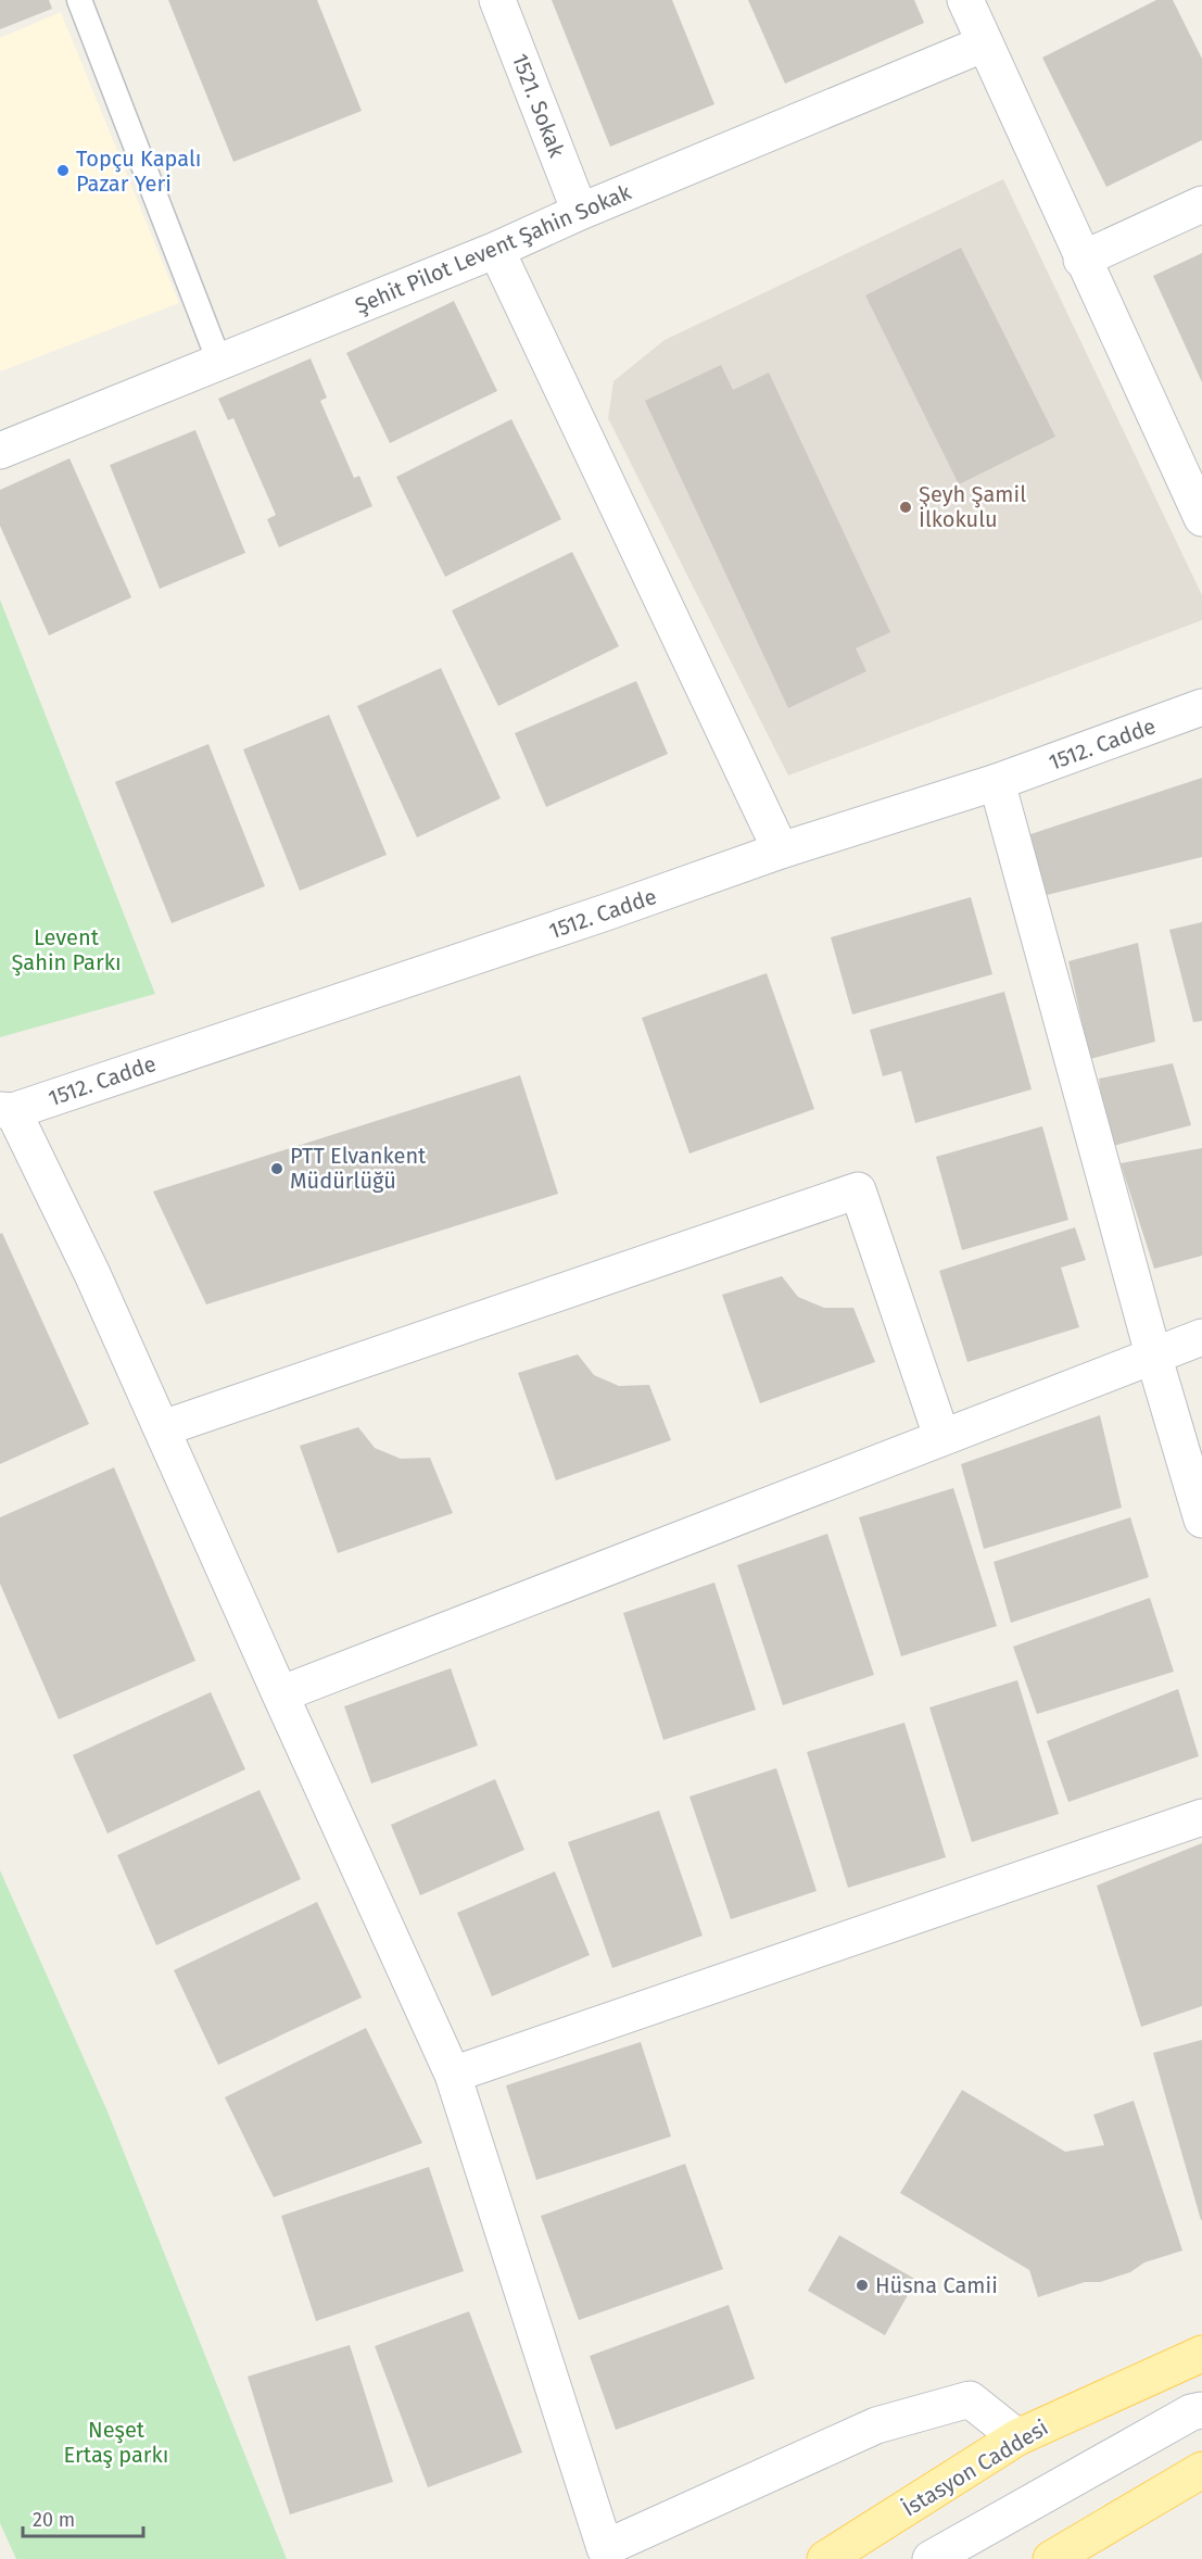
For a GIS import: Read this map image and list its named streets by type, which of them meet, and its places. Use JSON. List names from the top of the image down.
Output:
{
  "streets": {
    "main road": ["İstasyon Caddesi"],
    "street": ["1521. Sokak", "Şehit Pilot Levent Şahin Sokak", "1512. Cadde"]
  },
  "crossings": [
    ["1521. Sokak", "Şehit Pilot Levent Şahin Sokak"]
  ],
  "parks": ["Levent Şahin Parkı", "Neşet Ertaş parkı"],
  "places": [
    "Topçu Kapalı Pazar Yeri",
    "Şeyh Şamil İlkokulu",
    "PTT Elvankent Müdürlüğü",
    "Hüsna Camii"
  ],
  "scale_bar": "20 m"
}
